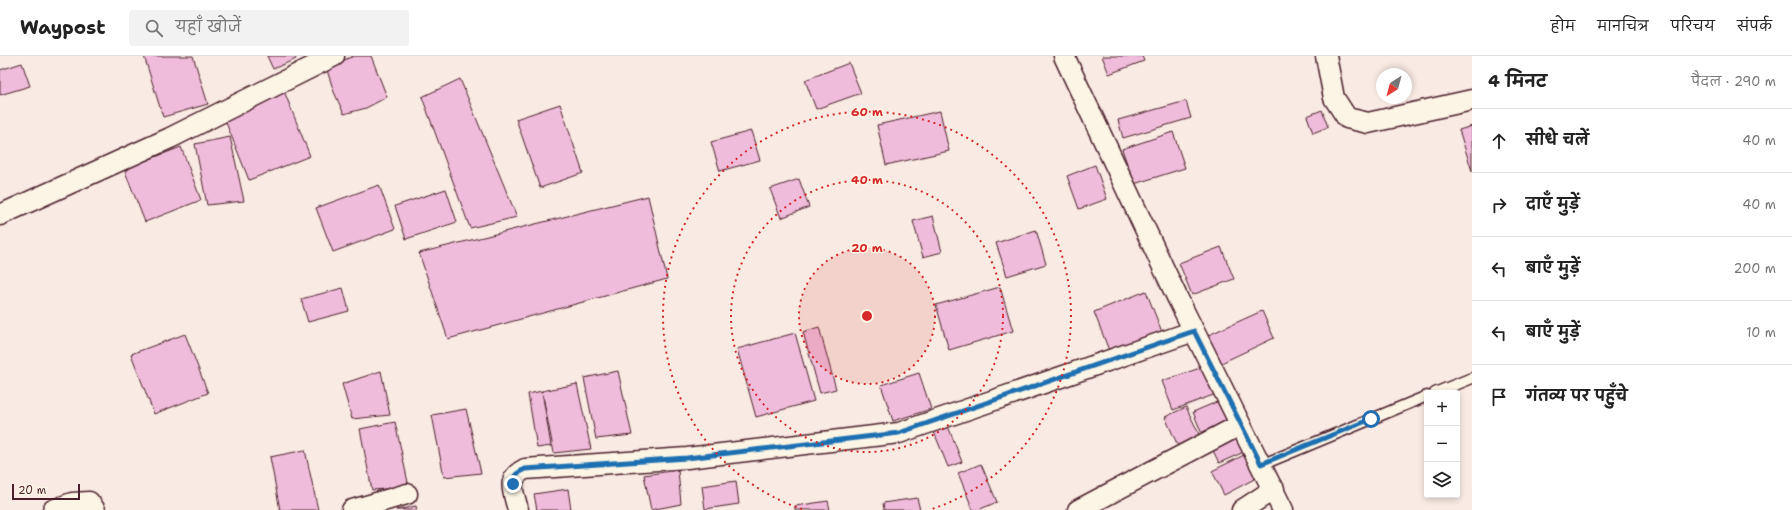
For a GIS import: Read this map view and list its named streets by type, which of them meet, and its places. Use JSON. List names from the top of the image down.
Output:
{
  "scale_bar": "20 m",
  "north": "bottom left",
  "page": {
    "header": "Waypost",
    "search": "यहाँ खोजें",
    "nav": [
      "होम",
      "मानचित्र",
      "परिचय",
      "संपर्क"
    ],
    "heading": ["4 मिनट", "पैदल · 290 m"],
    "list": [
      ["सीधे चलें", "40 m"],
      ["दाएँ मुड़ें", "40 m"],
      ["बाएँ मुड़ें", "200 m"],
      ["बाएँ मुड़ें", "10 m"],
      "गंतव्य पर पहुँचे"
    ],
    "map_buttons": ["+", "−"],
    "scale": "20 m"
  },
  "rings": ["60 m", "40 m", "20 m"]
}
